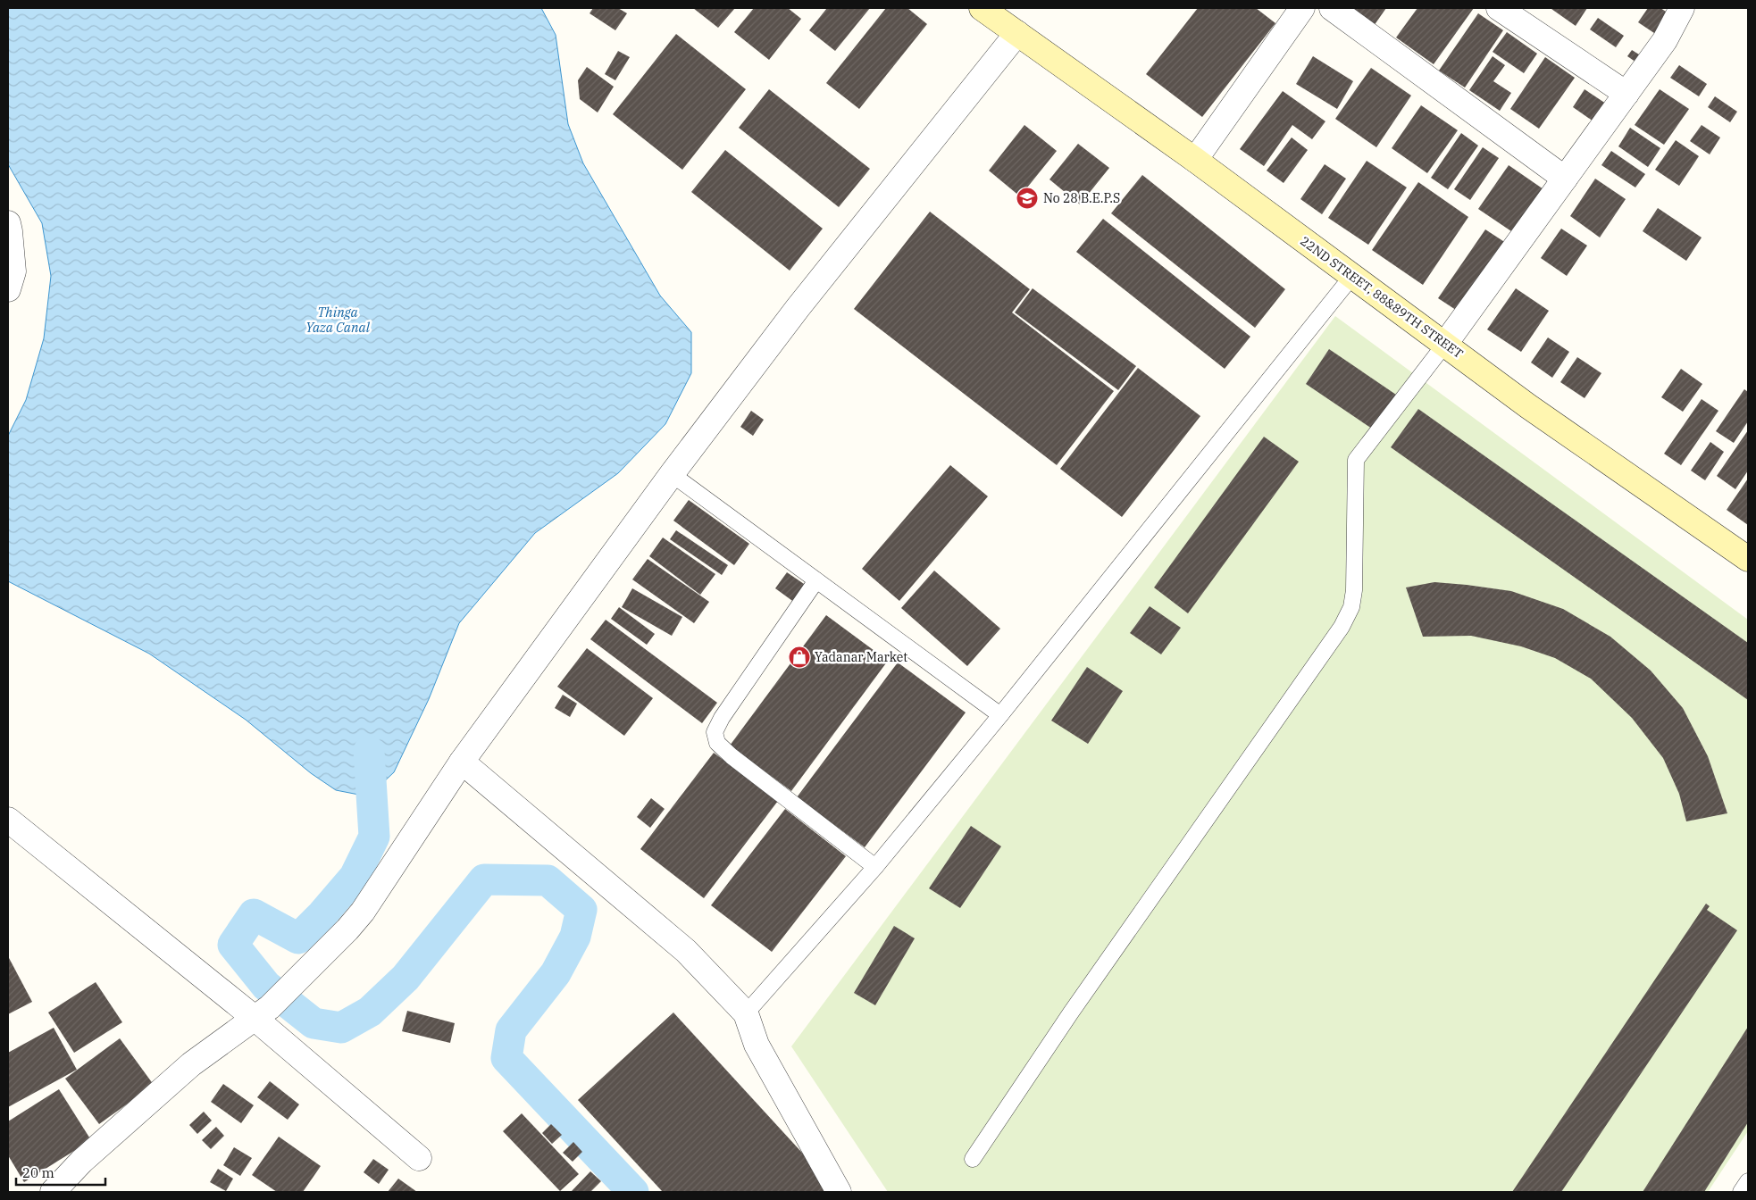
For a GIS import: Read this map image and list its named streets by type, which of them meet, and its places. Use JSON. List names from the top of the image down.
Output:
{
  "streets": {
    "main road": ["22ND STREET, 88&89TH STREET"]
  },
  "water": ["Thinga Yaza Canal"],
  "places": {
    "school or university": ["No 28 B.E.P.S"],
    "shop": ["Yadanar Market"]
  },
  "scale_bar": "20 m"
}
